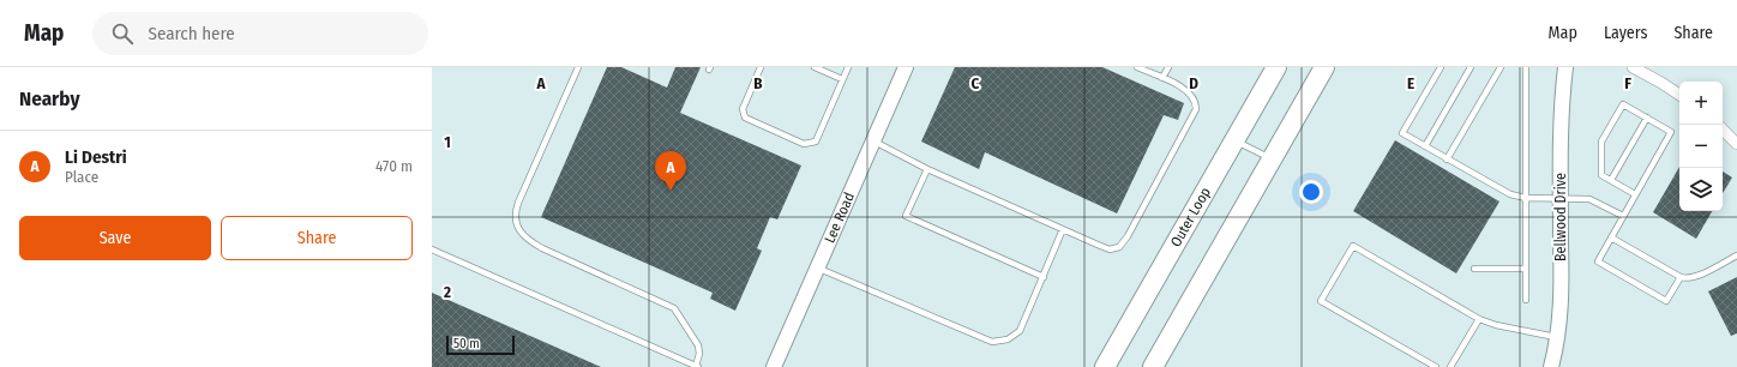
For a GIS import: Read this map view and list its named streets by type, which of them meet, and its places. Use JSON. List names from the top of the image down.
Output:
{
  "streets": {
    "highway": ["Outer Loop"],
    "street": ["Lee Road", "Bellwood Drive"]
  },
  "scale_bar": "50 m",
  "page": {
    "header": "Map",
    "search": "Search here",
    "nav": ["Map", "Layers", "Share"],
    "heading": "Nearby",
    "map_buttons": ["+", "−"],
    "list": [
      {
        "mark": "A",
        "name": "Li Destri",
        "note": "Place",
        "value": "470 m"
      }
    ],
    "pins": "A",
    "buttons": ["Save", "Share"],
    "scale": "50 m"
  },
  "grid": {
    "columns": [
      "A",
      "B",
      "C",
      "D",
      "E",
      "F"
    ],
    "rows": ["1", "2"]
  }
}
